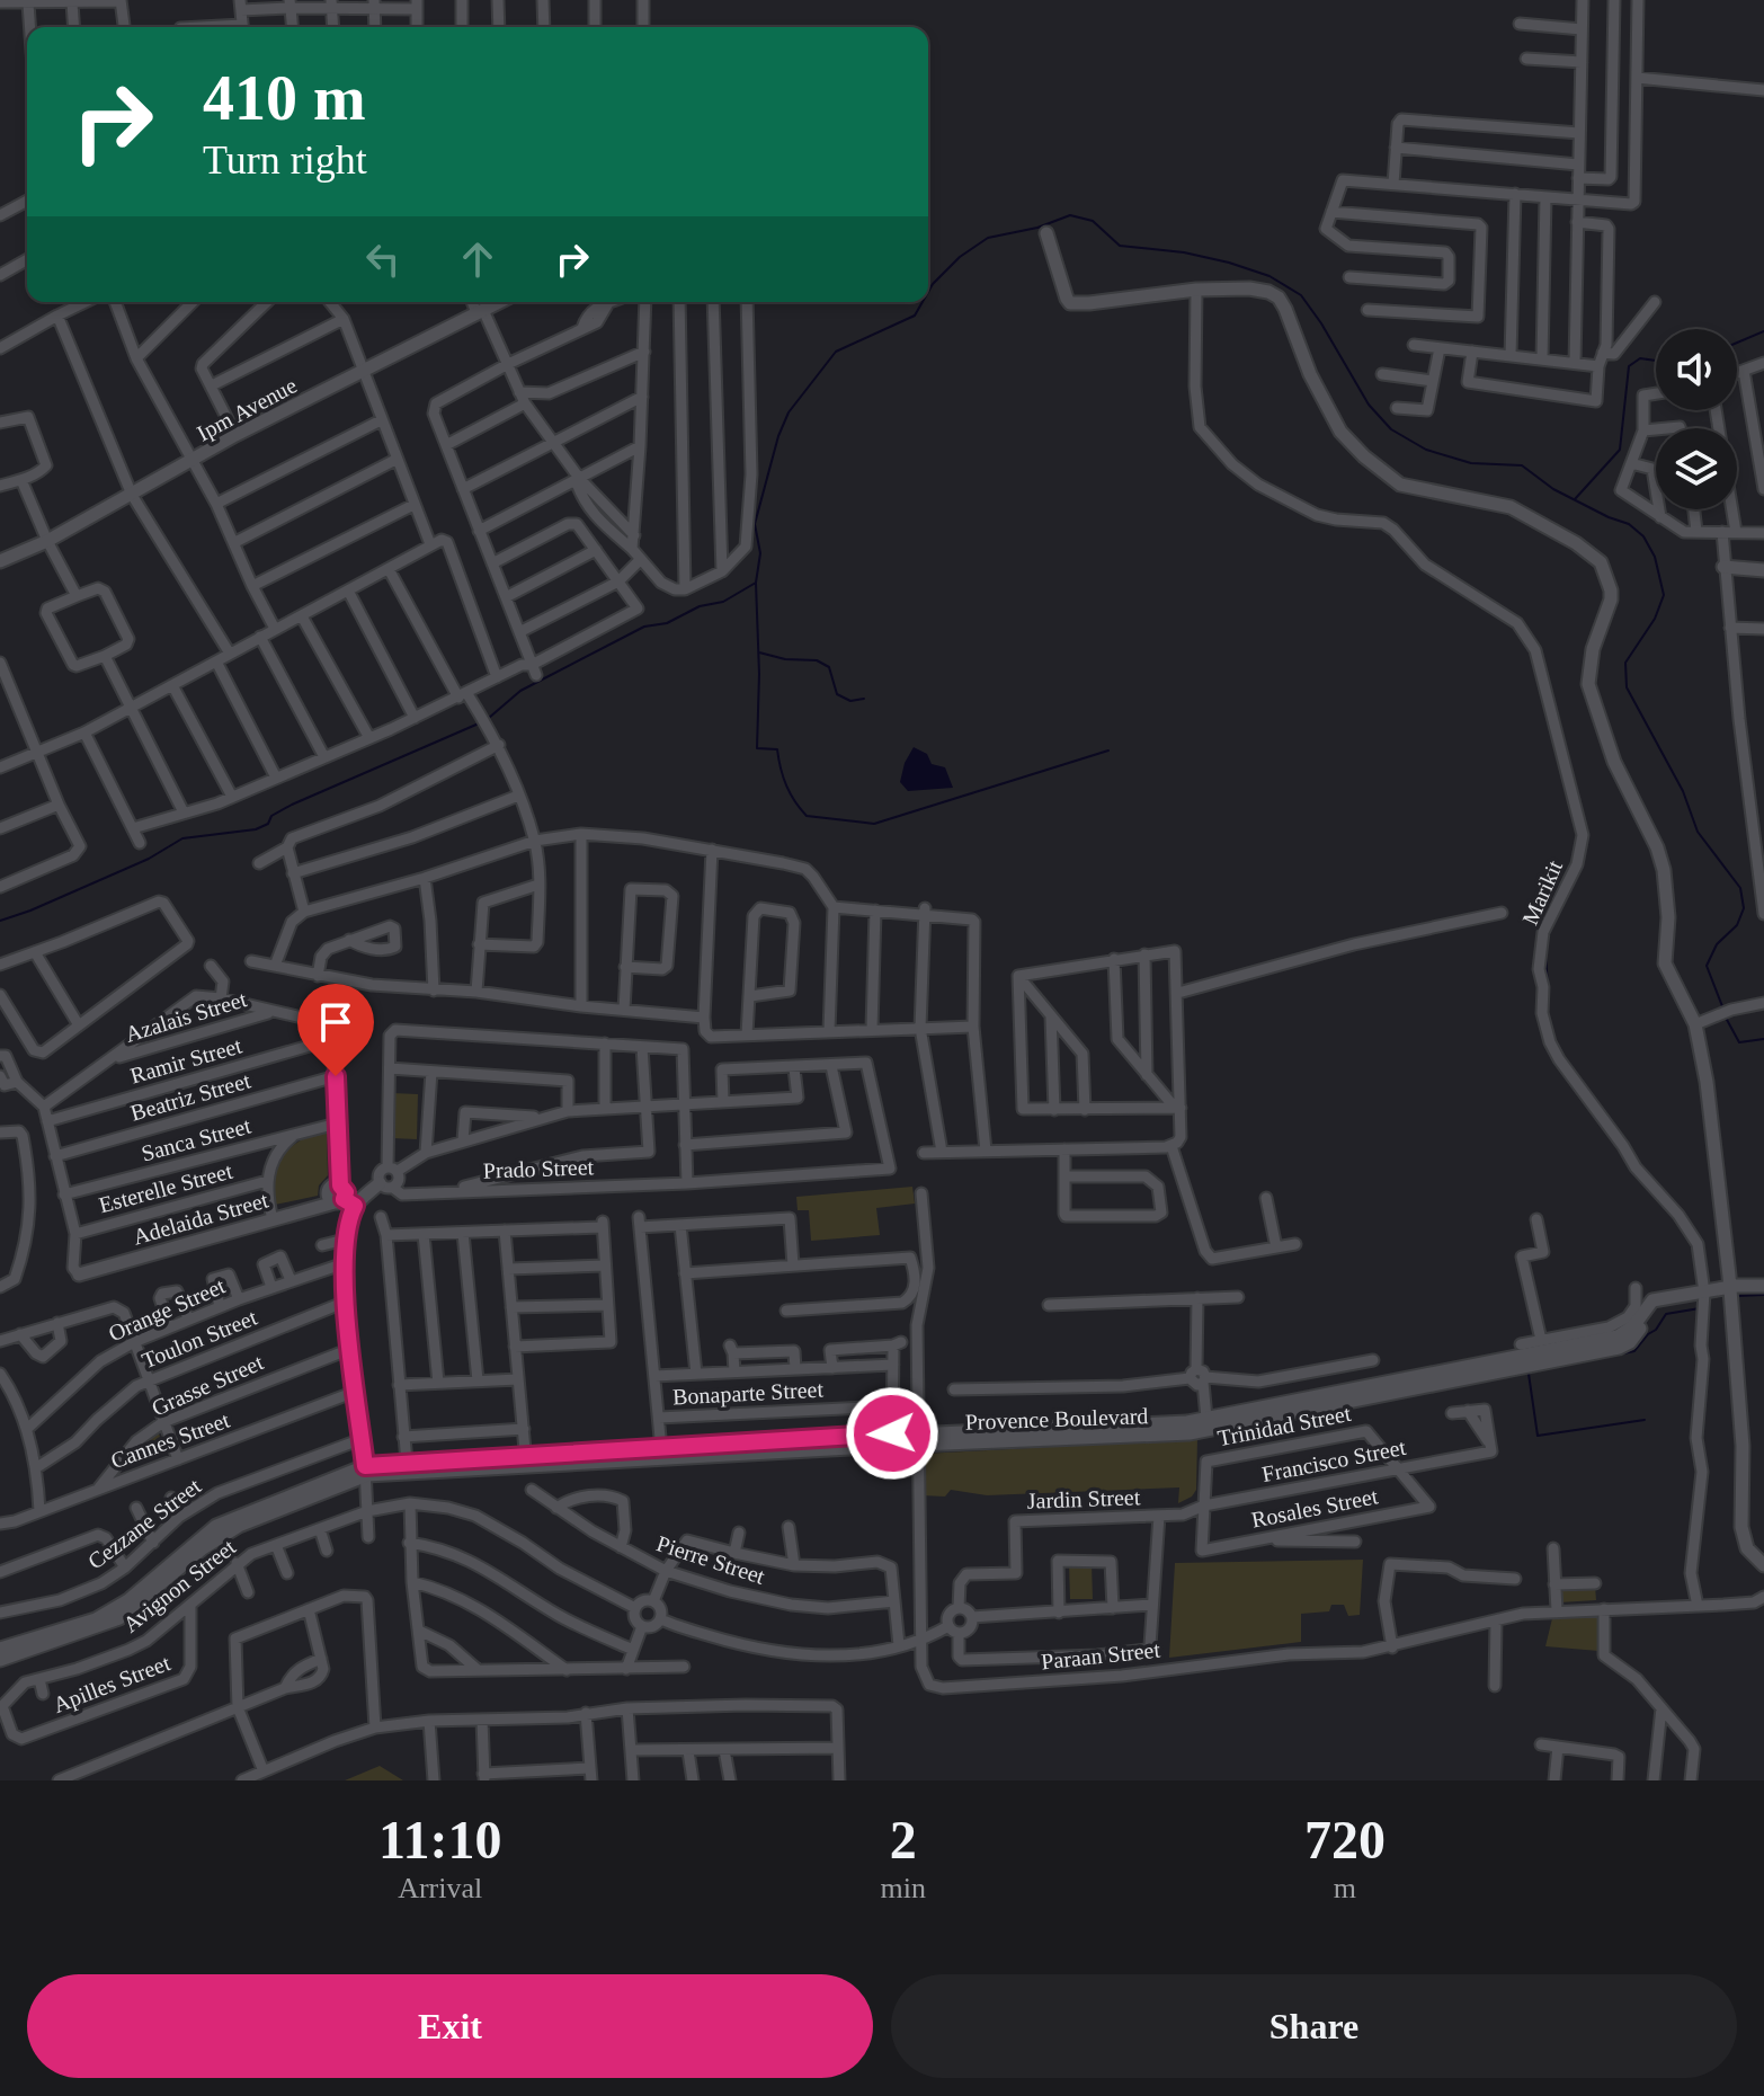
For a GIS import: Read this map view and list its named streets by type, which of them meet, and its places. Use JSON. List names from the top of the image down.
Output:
{
  "streets": {
    "street": [
      "Ipm Avenue",
      "Marikit",
      "Azalais Street",
      "Ramir Street",
      "Beatriz Street",
      "Sanca Street",
      "Prado Street",
      "Esterelle Street",
      "Adelaida Street",
      "Orange Street",
      "Toulon Street",
      "Grasse Street",
      "Bonaparte Street",
      "Provence Boulevard",
      "Trinidad Street",
      "Cannes Street",
      "Francisco Street",
      "Jardin Street",
      "Rosales Street",
      "Cezzane Street",
      "Pierre Street",
      "Avignon Street",
      "Paraan Street",
      "Apilles Street"
    ]
  },
  "crossings": [
    ["Marikit", "Provence Boulevard"],
    ["Marikit", "Paraan Street"],
    ["Grasse Street", "Cannes Street"],
    ["Provence Boulevard", "Paraan Street"],
    ["Trinidad Street", "Francisco Street"],
    ["Trinidad Street", "Rosales Street"],
    ["Francisco Street", "Jardin Street"],
    ["Francisco Street", "Rosales Street"],
    ["Avignon Street", "Apilles Street"]
  ],
  "page": {
    "turn": ["410 m", "Turn right"],
    "eta": [
      "11:10",
      "Arrival",
      "2",
      "min",
      "720",
      "m"
    ],
    "buttons": ["Exit", "Share"]
  }
}
